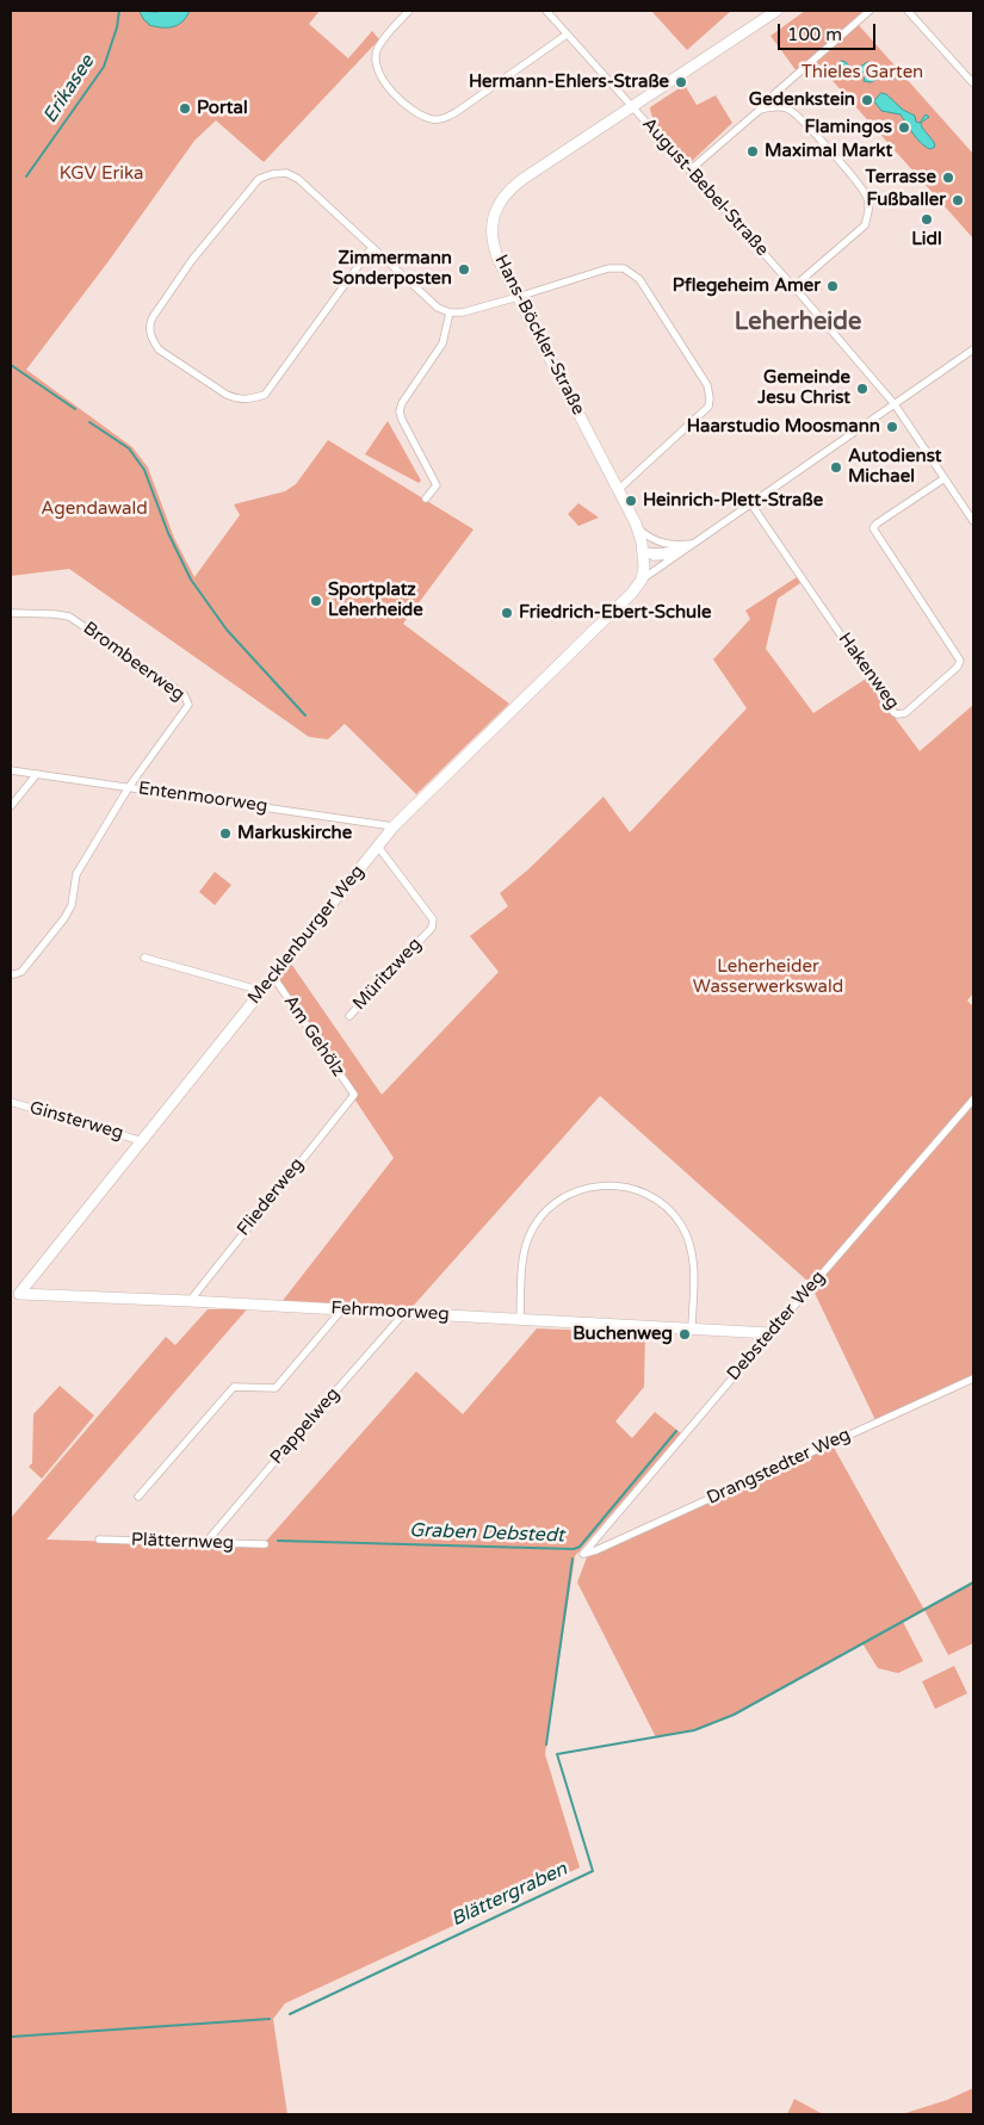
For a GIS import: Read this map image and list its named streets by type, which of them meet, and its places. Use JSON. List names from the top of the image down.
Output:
{
  "streets": {
    "street": [
      "August-Bebel-Straße",
      "Hans-Böckler-Straße",
      "Brombeerweg",
      "Hakenweg",
      "Entenmoorweg",
      "Mecklenburger Weg",
      "Müritzweg",
      "Am Gehölz",
      "Ginsterweg",
      "Fliederweg",
      "Fehrmoorweg",
      "Debstedter Weg",
      "Pappelweg",
      "Drangstedter Weg",
      "Plätternweg"
    ]
  },
  "crossings": [
    ["August-Bebel-Straße", "Hans-Böckler-Straße"],
    ["August-Bebel-Straße", "Hakenweg"],
    ["August-Bebel-Straße", "Mecklenburger Weg"],
    ["Hans-Böckler-Straße", "Mecklenburger Weg"],
    ["Brombeerweg", "Entenmoorweg"],
    ["Hakenweg", "Mecklenburger Weg"],
    ["Entenmoorweg", "Mecklenburger Weg"],
    ["Mecklenburger Weg", "Müritzweg"],
    ["Mecklenburger Weg", "Am Gehölz"],
    ["Mecklenburger Weg", "Ginsterweg"],
    ["Mecklenburger Weg", "Fehrmoorweg"],
    ["Am Gehölz", "Fliederweg"],
    ["Fliederweg", "Fehrmoorweg"],
    ["Fehrmoorweg", "Debstedter Weg"],
    ["Fehrmoorweg", "Pappelweg"],
    ["Debstedter Weg", "Drangstedter Weg"],
    ["Pappelweg", "Plätternweg"]
  ],
  "districts": ["Leherheide"],
  "water": ["Erikasee", "Graben Debstedt", "Blättergraben"],
  "parks": [
    "Thieles Garten",
    "KGV Erika",
    "Agendawald",
    "Leherheider Wasserwerkswald"
  ],
  "places": [
    "Hermann-Ehlers-Straße",
    "Gedenkstein",
    "Portal",
    "Flamingos",
    "Maximal Markt",
    "Terrasse",
    "Fußballer",
    "Lidl",
    "Zimmermann Sonderposten",
    "Pflegeheim Amer",
    "Gemeinde Jesu Christ",
    "Haarstudio Moosmann",
    "Autodienst Michael",
    "Heinrich-Plett-Straße",
    "Sportplatz Leherheide",
    "Friedrich-Ebert-Schule",
    "Markuskirche",
    "Buchenweg"
  ],
  "scale_bar": "100 m"
}
